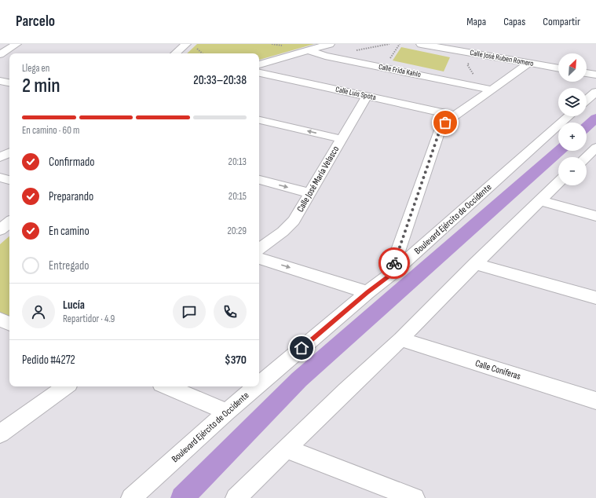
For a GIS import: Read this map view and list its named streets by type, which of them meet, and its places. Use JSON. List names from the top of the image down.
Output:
{
  "streets": {
    "street": [
      "Calle José Ruben Romero",
      "Calle Frida Kahlo",
      "Calle Luis Spota",
      "Calle José María Velasco",
      "Boulevard Ejército de Occidente",
      "Calle Coníferas"
    ]
  },
  "crossings": [
    ["Calle Luis Spota", "Calle José María Velasco"]
  ],
  "north": "top right",
  "page": {
    "header": "Parcelo",
    "nav": ["Mapa", "Capas", "Compartir"],
    "map_buttons": ["+", "−"],
    "heading": ["2 min", "Llega en", "20:33–20:38"],
    "panel": [
      "Lucía",
      "Repartidor · 4.9",
      "Pedido #4272",
      "$370"
    ],
    "bar": "En camino · 60 m",
    "list": [
      ["Confirmado", "20:13"],
      ["Preparando", "20:15"],
      ["En camino", "20:29"],
      "Entregado"
    ]
  }
}
